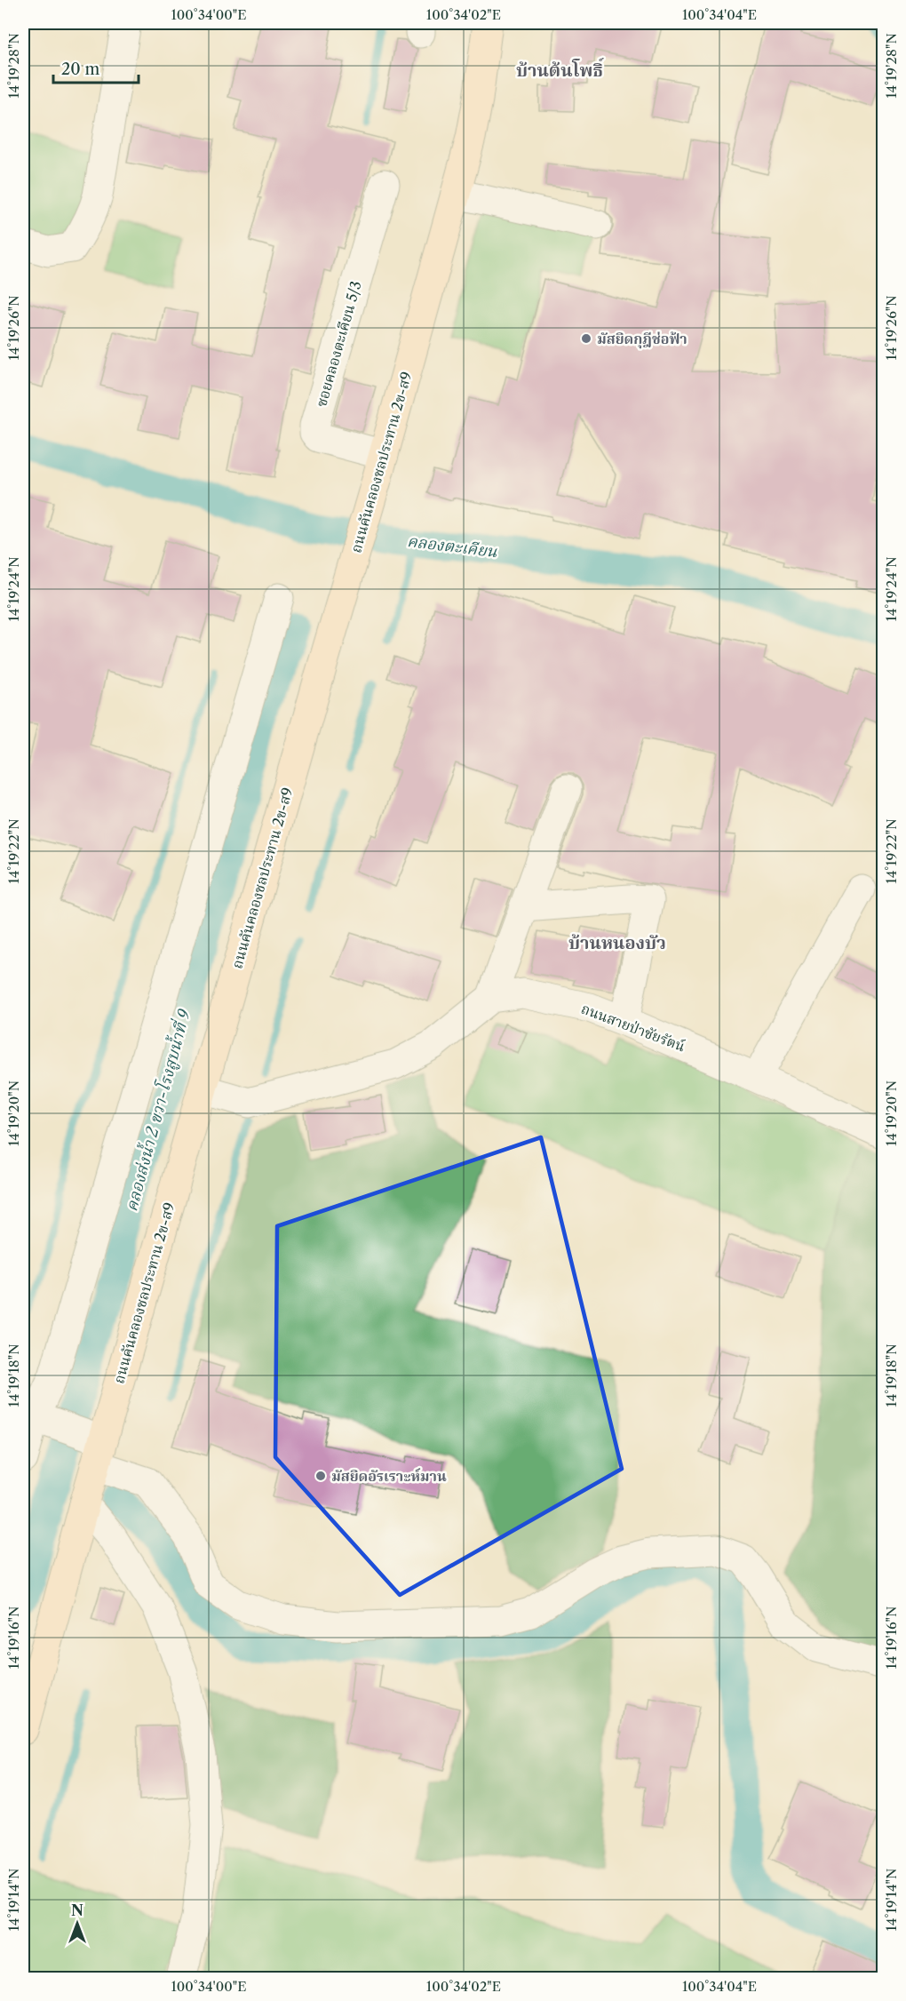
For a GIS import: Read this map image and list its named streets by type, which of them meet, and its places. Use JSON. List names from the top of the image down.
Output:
{
  "streets": {
    "street": ["ซอยคลองตะเคียน 5/3", "ถนนคันคลองชลประทาน 2ข-ส9", "ถนนสายป่าชัยรัตน์"]
  },
  "crossings": [
    ["ซอยคลองตะเคียน 5/3", "ถนนคันคลองชลประทาน 2ข-ส9"]
  ],
  "districts": ["บ้านต้นโพธิ์", "บ้านหนองบัว"],
  "water": ["คลองตะเคียน", "คลองส่งน้ำ 2 ขวา-โรงสูบน้ำที่ 9"],
  "places": ["มัสยิดกุฎีช่อฟ้า", "มัสยิดอัรเราะห์มาน"],
  "scale_bar": "20 m",
  "north": "top",
  "coordinates": [
    "100°34'00\"E",
    "100°34'02\"E",
    "100°34'04\"E",
    "14°19'28\"N",
    "14°19'26\"N",
    "14°19'24\"N",
    "14°19'22\"N",
    "14°19'20\"N",
    "14°19'18\"N",
    "14°19'16\"N",
    "14°19'14\"N"
  ]
}
